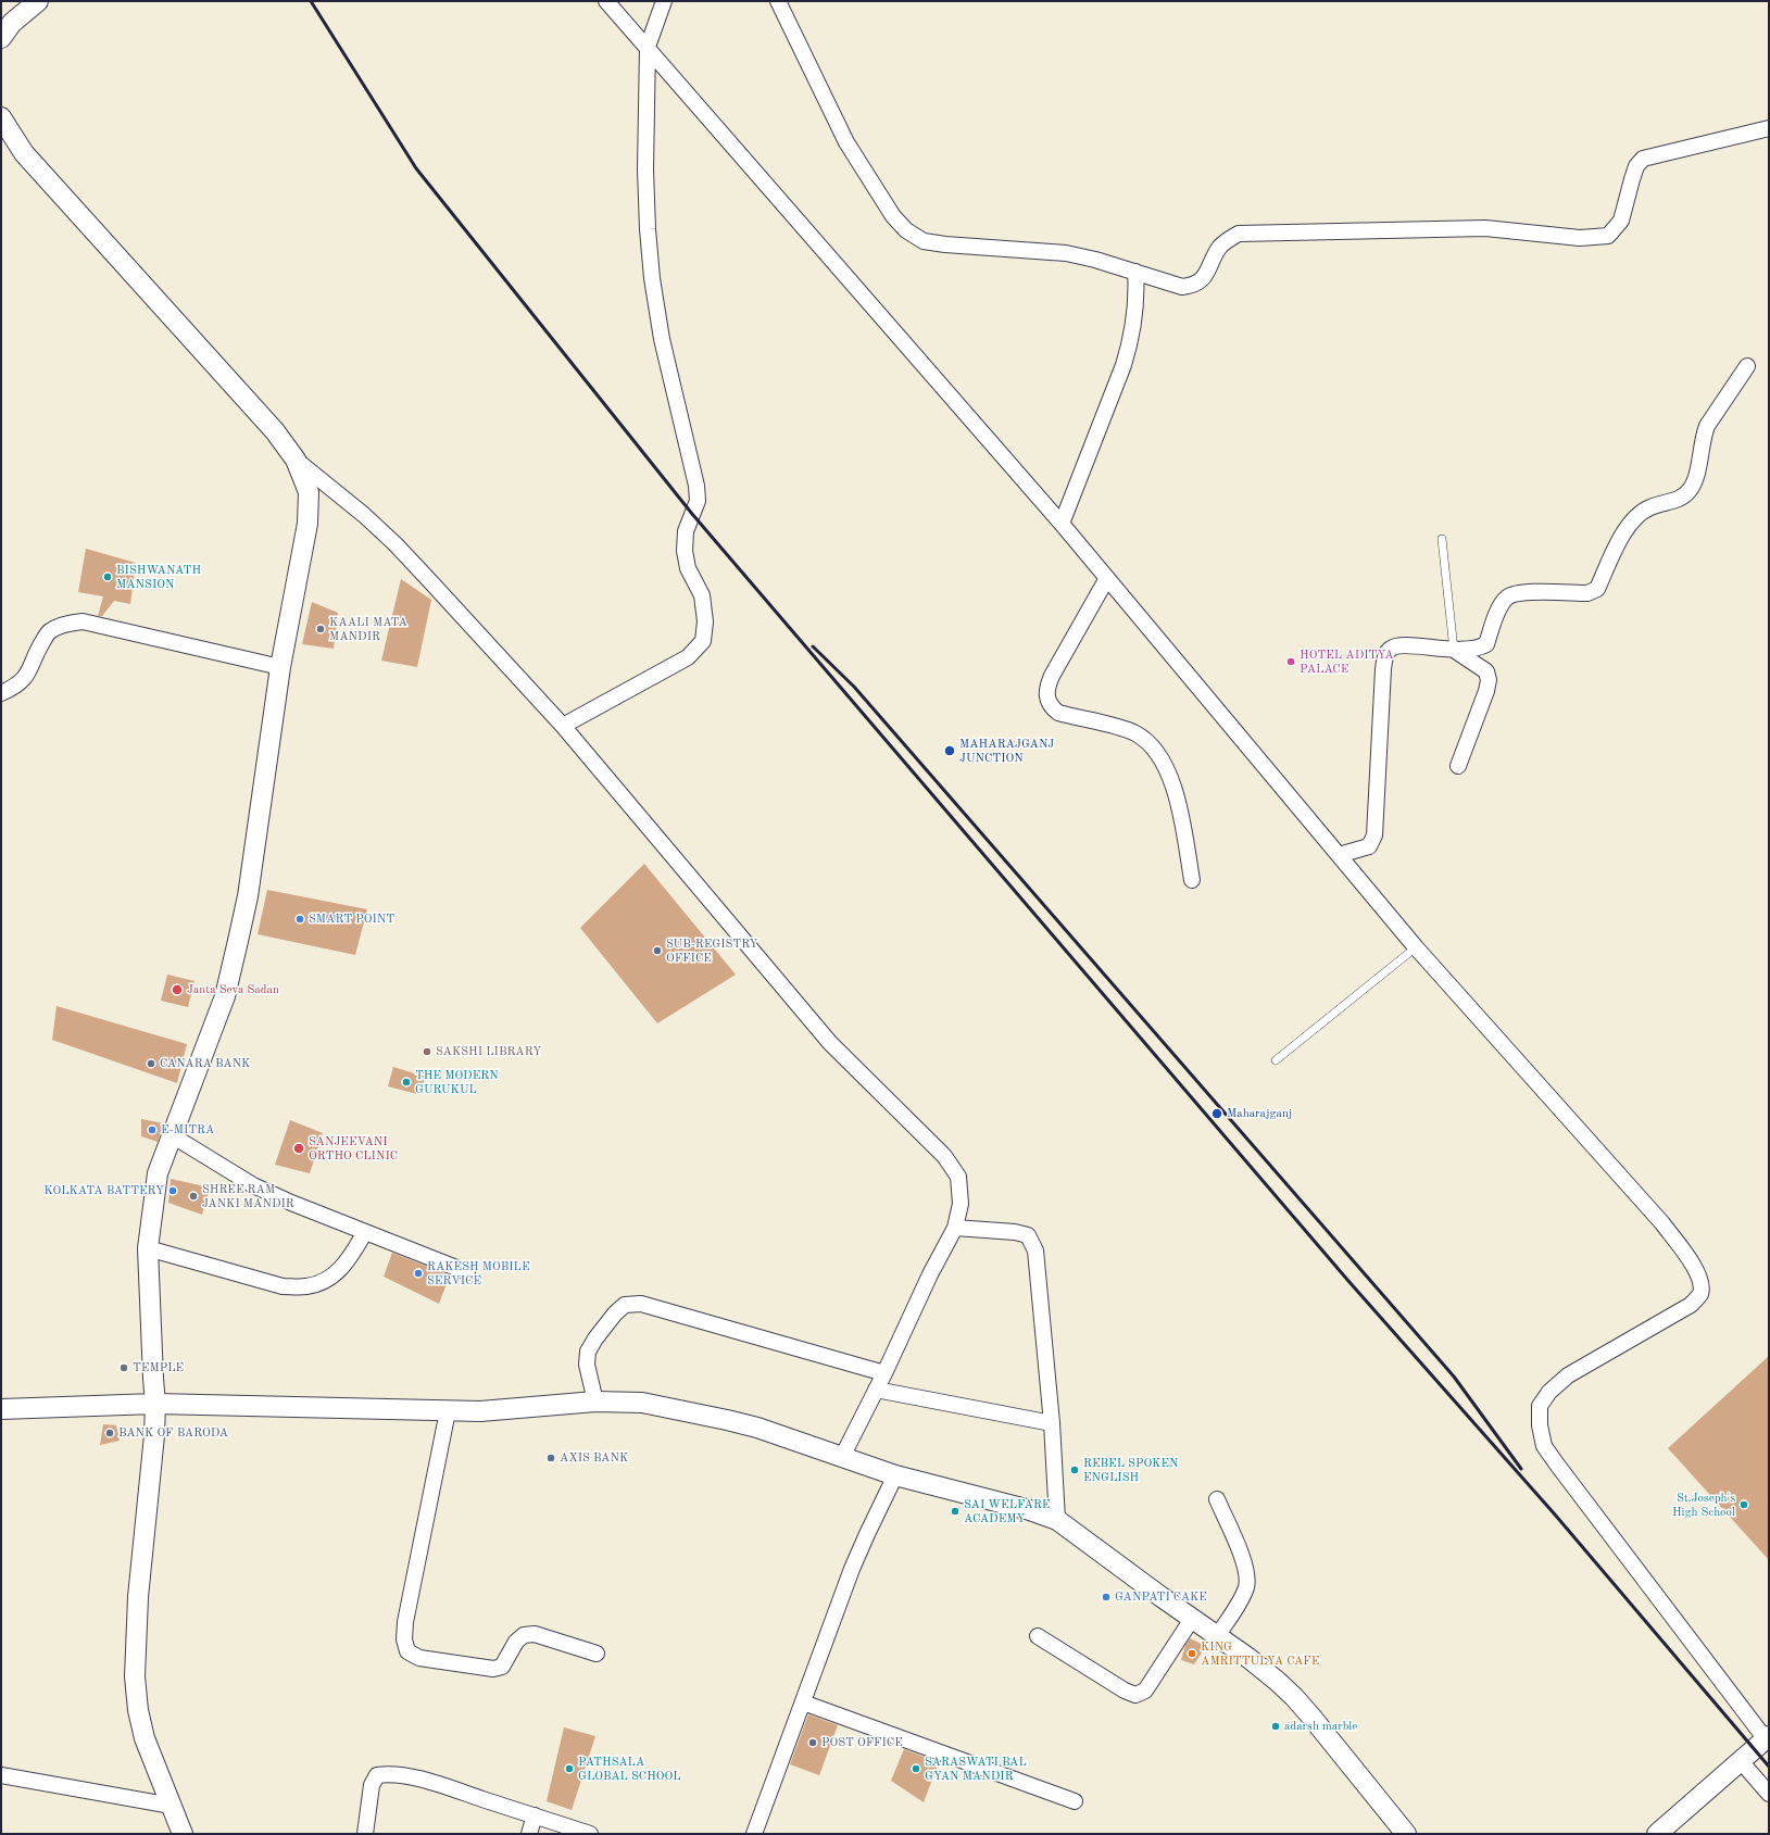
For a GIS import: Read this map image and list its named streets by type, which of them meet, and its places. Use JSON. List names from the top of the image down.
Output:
{
  "places": [
    "BISHWANATH MANSION",
    "KAALI MATA MANDIR",
    "HOTEL ADITYA PALACE",
    "MAHARAJGANJ JUNCTION",
    "SMART POINT",
    "SUB-REGISTRY OFFICE",
    "Janta Seva Sadan",
    "SAKSHI LIBRARY",
    "CANARA BANK",
    "THE MODERN GURUKUL",
    "Maharajganj",
    "E-MITRA",
    "SANJEEVANI ORTHO CLINIC",
    "KOLKATA BATTERY",
    "SHREE RAM JANKI MANDIR",
    "RAKESH MOBILE SERVICE",
    "TEMPLE",
    "BANK OF BARODA",
    "AXIS BANK",
    "REBEL SPOKEN ENGLISH",
    "St.Joseph's High School",
    "SAI WELFARE ACADEMY",
    "GANPATI CAKE",
    "KING AMRITTULYA CAFE",
    "adarsh marble",
    "POST OFFICE",
    "PATHSALA GLOBAL SCHOOL",
    "SARASWATI BAL GYAN MANDIR"
  ]
}
